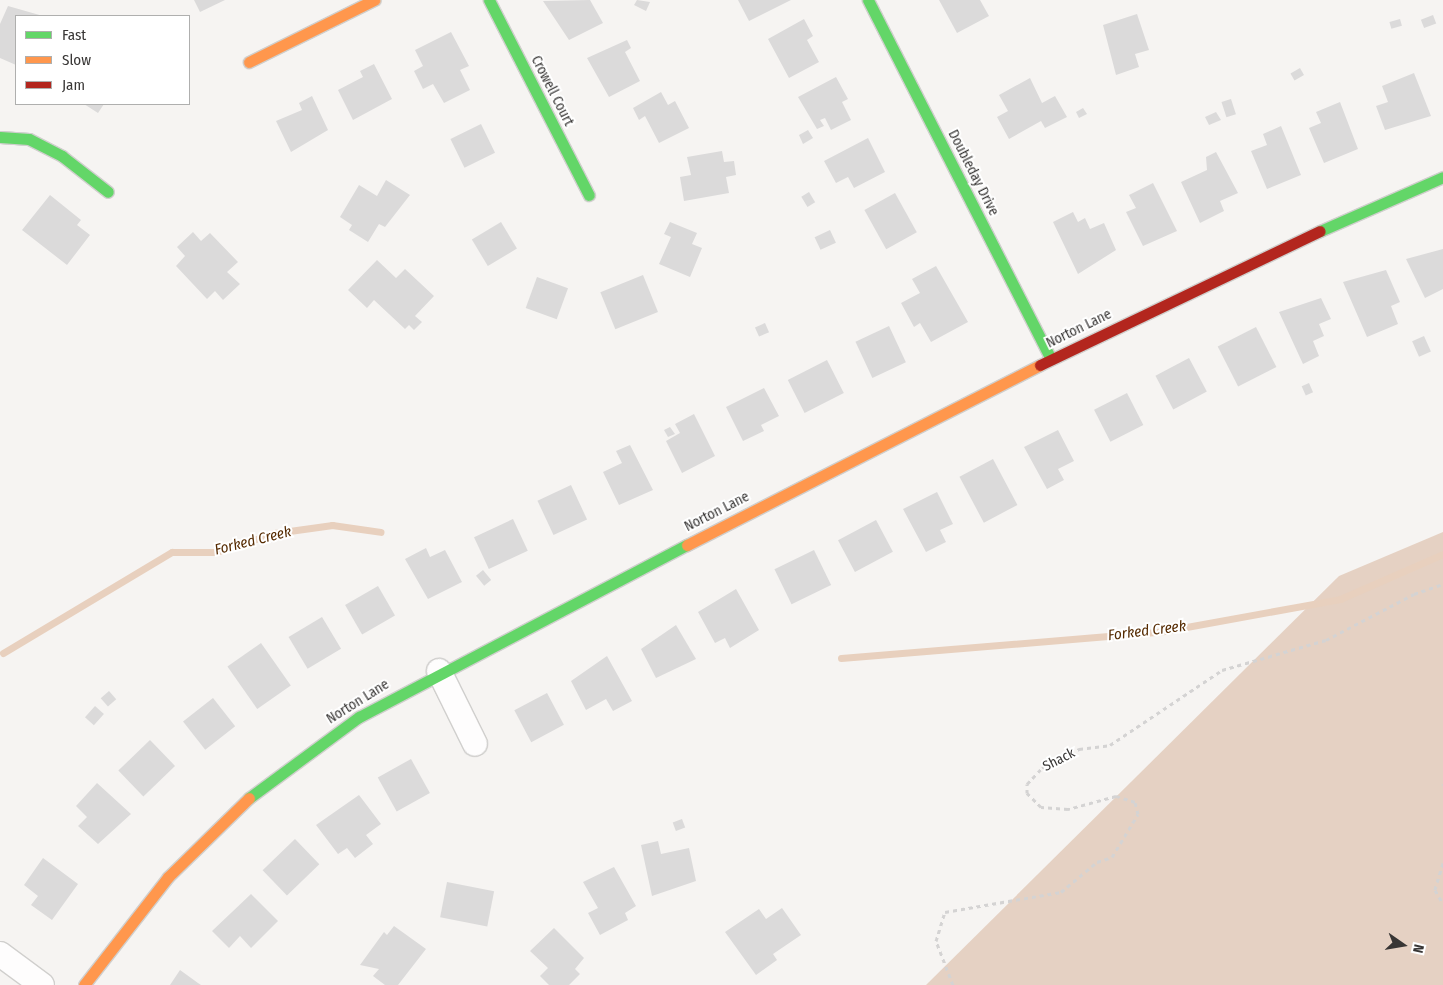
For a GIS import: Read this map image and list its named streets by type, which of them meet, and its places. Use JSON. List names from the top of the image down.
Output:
{
  "streets": {
    "street": ["Crowell Court", "Doubleday Drive", "Norton Lane"],
    "path": ["Shack"]
  },
  "crossings": [
    ["Doubleday Drive", "Norton Lane"]
  ],
  "water": ["Forked Creek"],
  "legend": ["Fast", "Slow", "Jam"],
  "north": "right"
}
